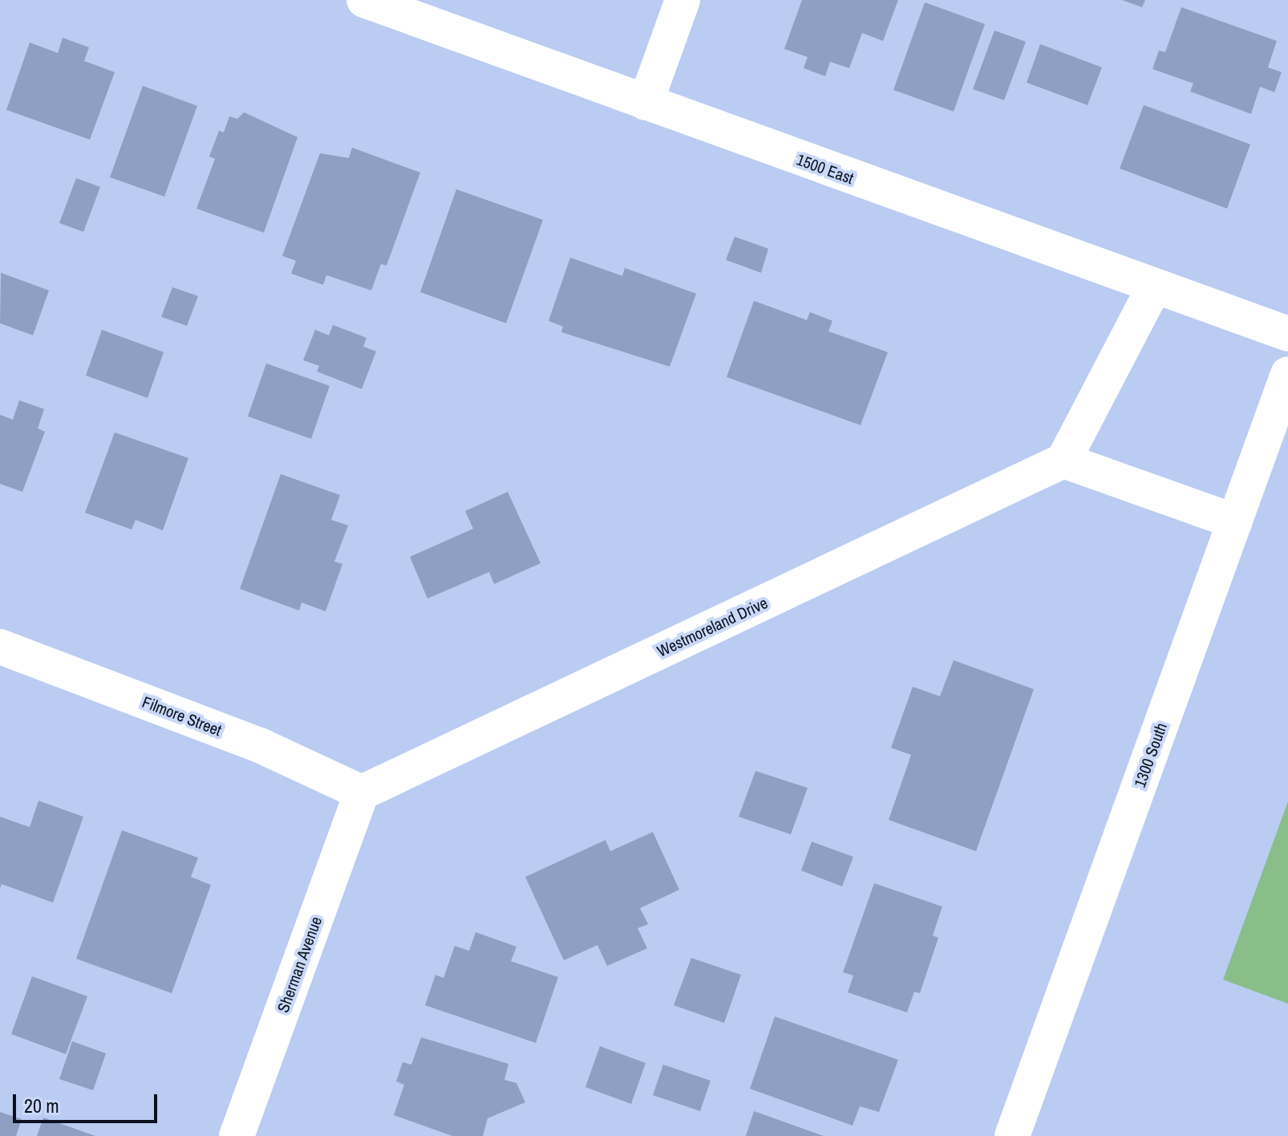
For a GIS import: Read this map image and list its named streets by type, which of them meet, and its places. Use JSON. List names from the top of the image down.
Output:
{
  "streets": {
    "street": [
      "1500 East",
      "Westmoreland Drive",
      "Filmore Street",
      "1300 South",
      "Sherman Avenue"
    ]
  },
  "crossings": [
    ["Westmoreland Drive", "Filmore Street"],
    ["Westmoreland Drive", "Sherman Avenue"],
    ["Filmore Street", "Sherman Avenue"]
  ],
  "scale_bar": "20 m"
}
